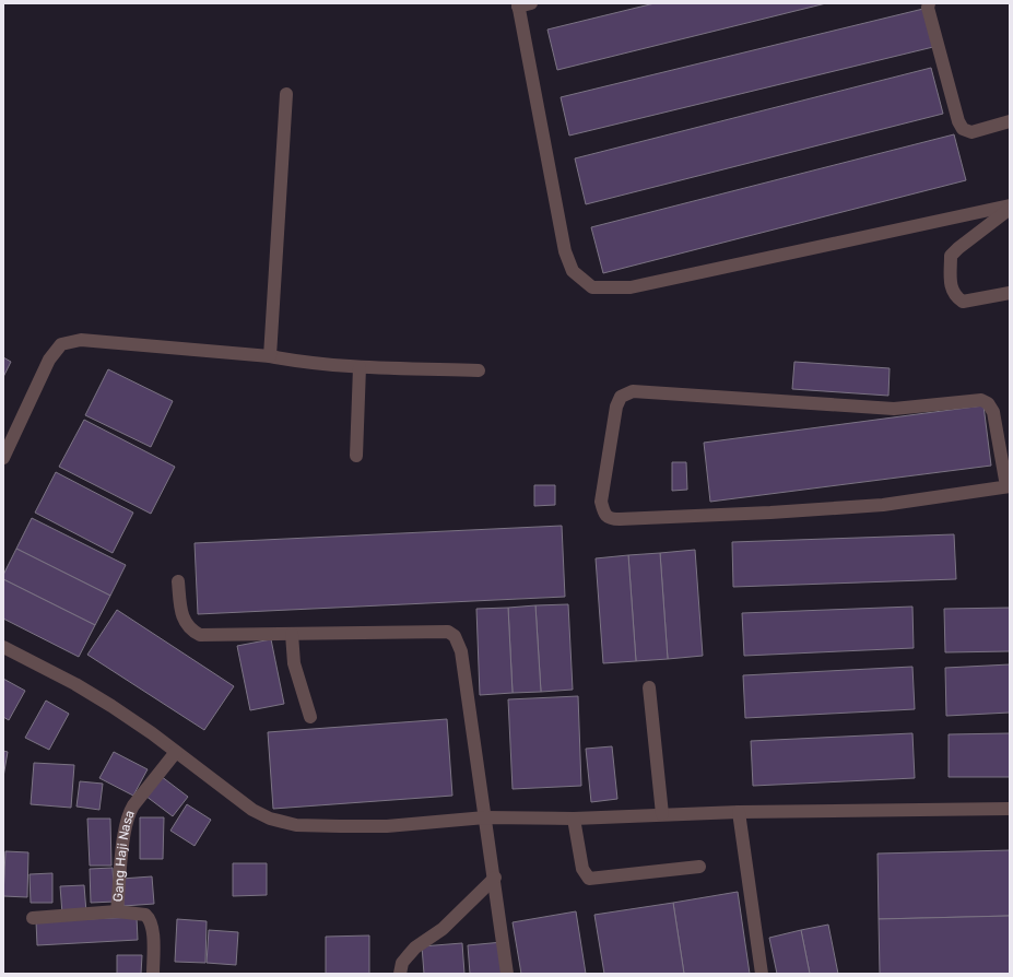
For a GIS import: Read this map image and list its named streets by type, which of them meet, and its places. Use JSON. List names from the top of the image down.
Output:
{
  "streets": {
    "street": ["Gang Haji Nasa"]
  }
}
